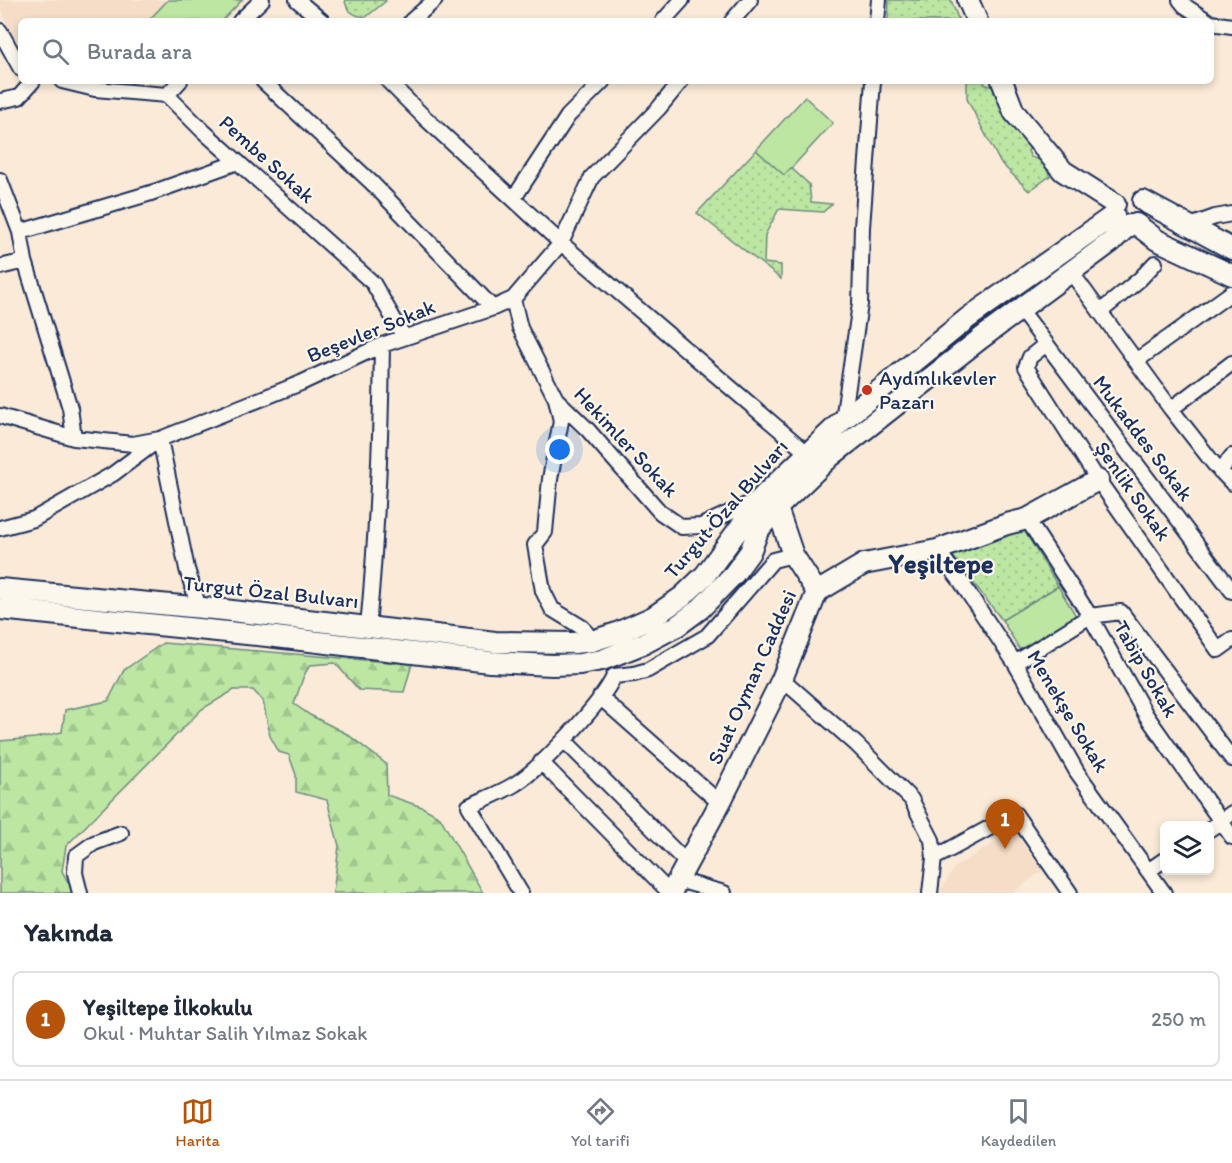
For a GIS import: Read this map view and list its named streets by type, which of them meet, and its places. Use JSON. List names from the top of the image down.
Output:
{
  "streets": {
    "street": [
      "Pembe Sokak",
      "Beşevler Sokak",
      "Mukaddes Sokak",
      "Hekimler Sokak",
      "Şenlik Sokak",
      "Turgut Özal Bulvarı",
      "Tabip Sokak",
      "Suat Oyman Caddesi",
      "Menekşe Sokak"
    ]
  },
  "crossings": [
    ["Pembe Sokak", "Beşevler Sokak"],
    ["Beşevler Sokak", "Hekimler Sokak"],
    ["Mukaddes Sokak", "Şenlik Sokak"],
    ["Mukaddes Sokak", "Turgut Özal Bulvarı"],
    ["Hekimler Sokak", "Turgut Özal Bulvarı"],
    ["Şenlik Sokak", "Suat Oyman Caddesi"],
    ["Turgut Özal Bulvarı", "Suat Oyman Caddesi"],
    ["Tabip Sokak", "Suat Oyman Caddesi"],
    ["Suat Oyman Caddesi", "Menekşe Sokak"]
  ],
  "districts": ["Yeşiltepe"],
  "places": ["Aydınlıkevler Pazarı"],
  "page": {
    "search": "Burada ara",
    "pins": "1",
    "heading": "Yakında",
    "list": [
      {
        "mark": "1",
        "name": "Yeşiltepe İlkokulu",
        "note": "Okul · Muhtar Salih Yılmaz Sokak",
        "value": "250 m"
      }
    ],
    "nav": ["Harita", "Yol tarifi", "Kaydedilen"]
  }
}
